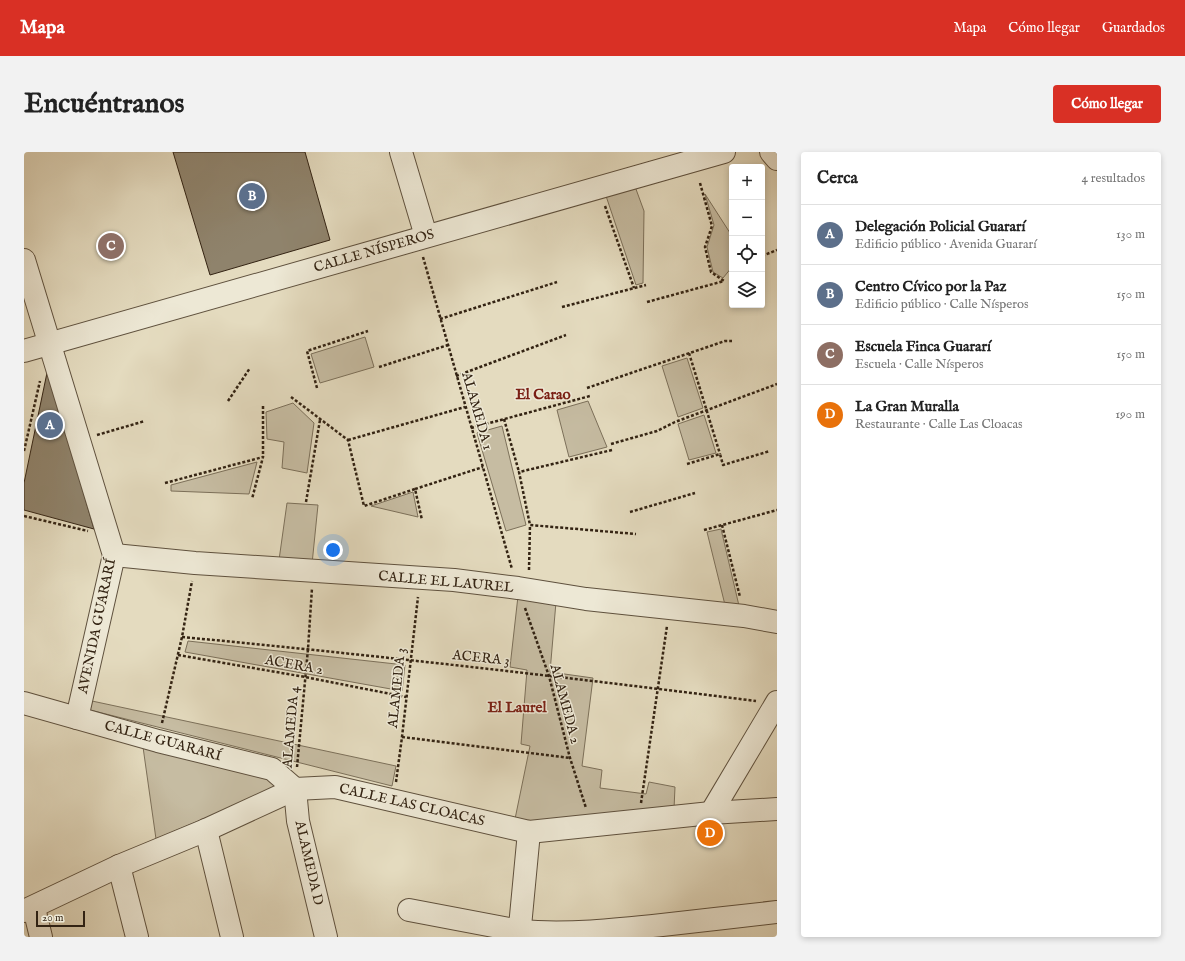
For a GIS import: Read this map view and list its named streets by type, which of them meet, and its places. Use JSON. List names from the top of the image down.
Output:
{
  "streets": {
    "street": [
      "CALLE NÍSPEROS",
      "CALLE EL LAUREL",
      "AVENIDA GUARARÍ",
      "CALLE GUARARÍ",
      "CALLE LAS CLOACAS",
      "ALAMEDA D"
    ],
    "path": [
      "ALAMEDA 1",
      "ACERA 3",
      "ACERA 2",
      "ALAMEDA 3",
      "ALAMEDA 2",
      "ALAMEDA 4"
    ]
  },
  "crossings": [
    ["CALLE NÍSPEROS", "ALAMEDA 1"],
    ["ALAMEDA 1", "CALLE EL LAUREL"],
    ["ALAMEDA 1", "ALAMEDA 2"],
    ["CALLE EL LAUREL", "AVENIDA GUARARÍ"],
    ["CALLE EL LAUREL", "ALAMEDA 3"],
    ["CALLE EL LAUREL", "ALAMEDA 2"],
    ["CALLE EL LAUREL", "ALAMEDA 4"],
    ["AVENIDA GUARARÍ", "CALLE GUARARÍ"],
    ["ACERA 3", "ALAMEDA 3"],
    ["ACERA 3", "ALAMEDA 2"],
    ["ACERA 3", "ALAMEDA 4"],
    ["ACERA 2", "ALAMEDA 3"],
    ["ACERA 2", "ALAMEDA 4"],
    ["ALAMEDA 3", "CALLE LAS CLOACAS"],
    ["ALAMEDA 2", "CALLE LAS CLOACAS"],
    ["ALAMEDA 4", "CALLE GUARARÍ"],
    ["ALAMEDA 4", "CALLE LAS CLOACAS"],
    ["ALAMEDA 4", "ALAMEDA D"],
    ["CALLE GUARARÍ", "CALLE LAS CLOACAS"],
    ["CALLE GUARARÍ", "ALAMEDA D"],
    ["CALLE LAS CLOACAS", "ALAMEDA D"]
  ],
  "districts": ["El Carao", "El Laurel"],
  "scale_bar": "20 m",
  "page": {
    "header": "Mapa",
    "nav": ["Mapa", "Cómo llegar", "Guardados"],
    "buttons": "Cómo llegar",
    "title": "Encuéntranos",
    "heading": ["Cerca", "4 resultados"],
    "map_buttons": ["+", "−"],
    "pins": [
      "B",
      "C",
      "A",
      "D"
    ],
    "list": [
      {
        "mark": "A",
        "name": "Delegación Policial Guararí",
        "note": "Edificio público · Avenida Guararí",
        "value": "130 m"
      },
      {
        "mark": "B",
        "name": "Centro Cívico por la Paz",
        "note": "Edificio público · Calle Nísperos",
        "value": "150 m"
      },
      {
        "mark": "C",
        "name": "Escuela Finca Guararí",
        "note": "Escuela · Calle Nísperos",
        "value": "150 m"
      },
      {
        "mark": "D",
        "name": "La Gran Muralla",
        "note": "Restaurante · Calle Las Cloacas",
        "value": "190 m"
      }
    ],
    "scale": "20 m"
  }
}
